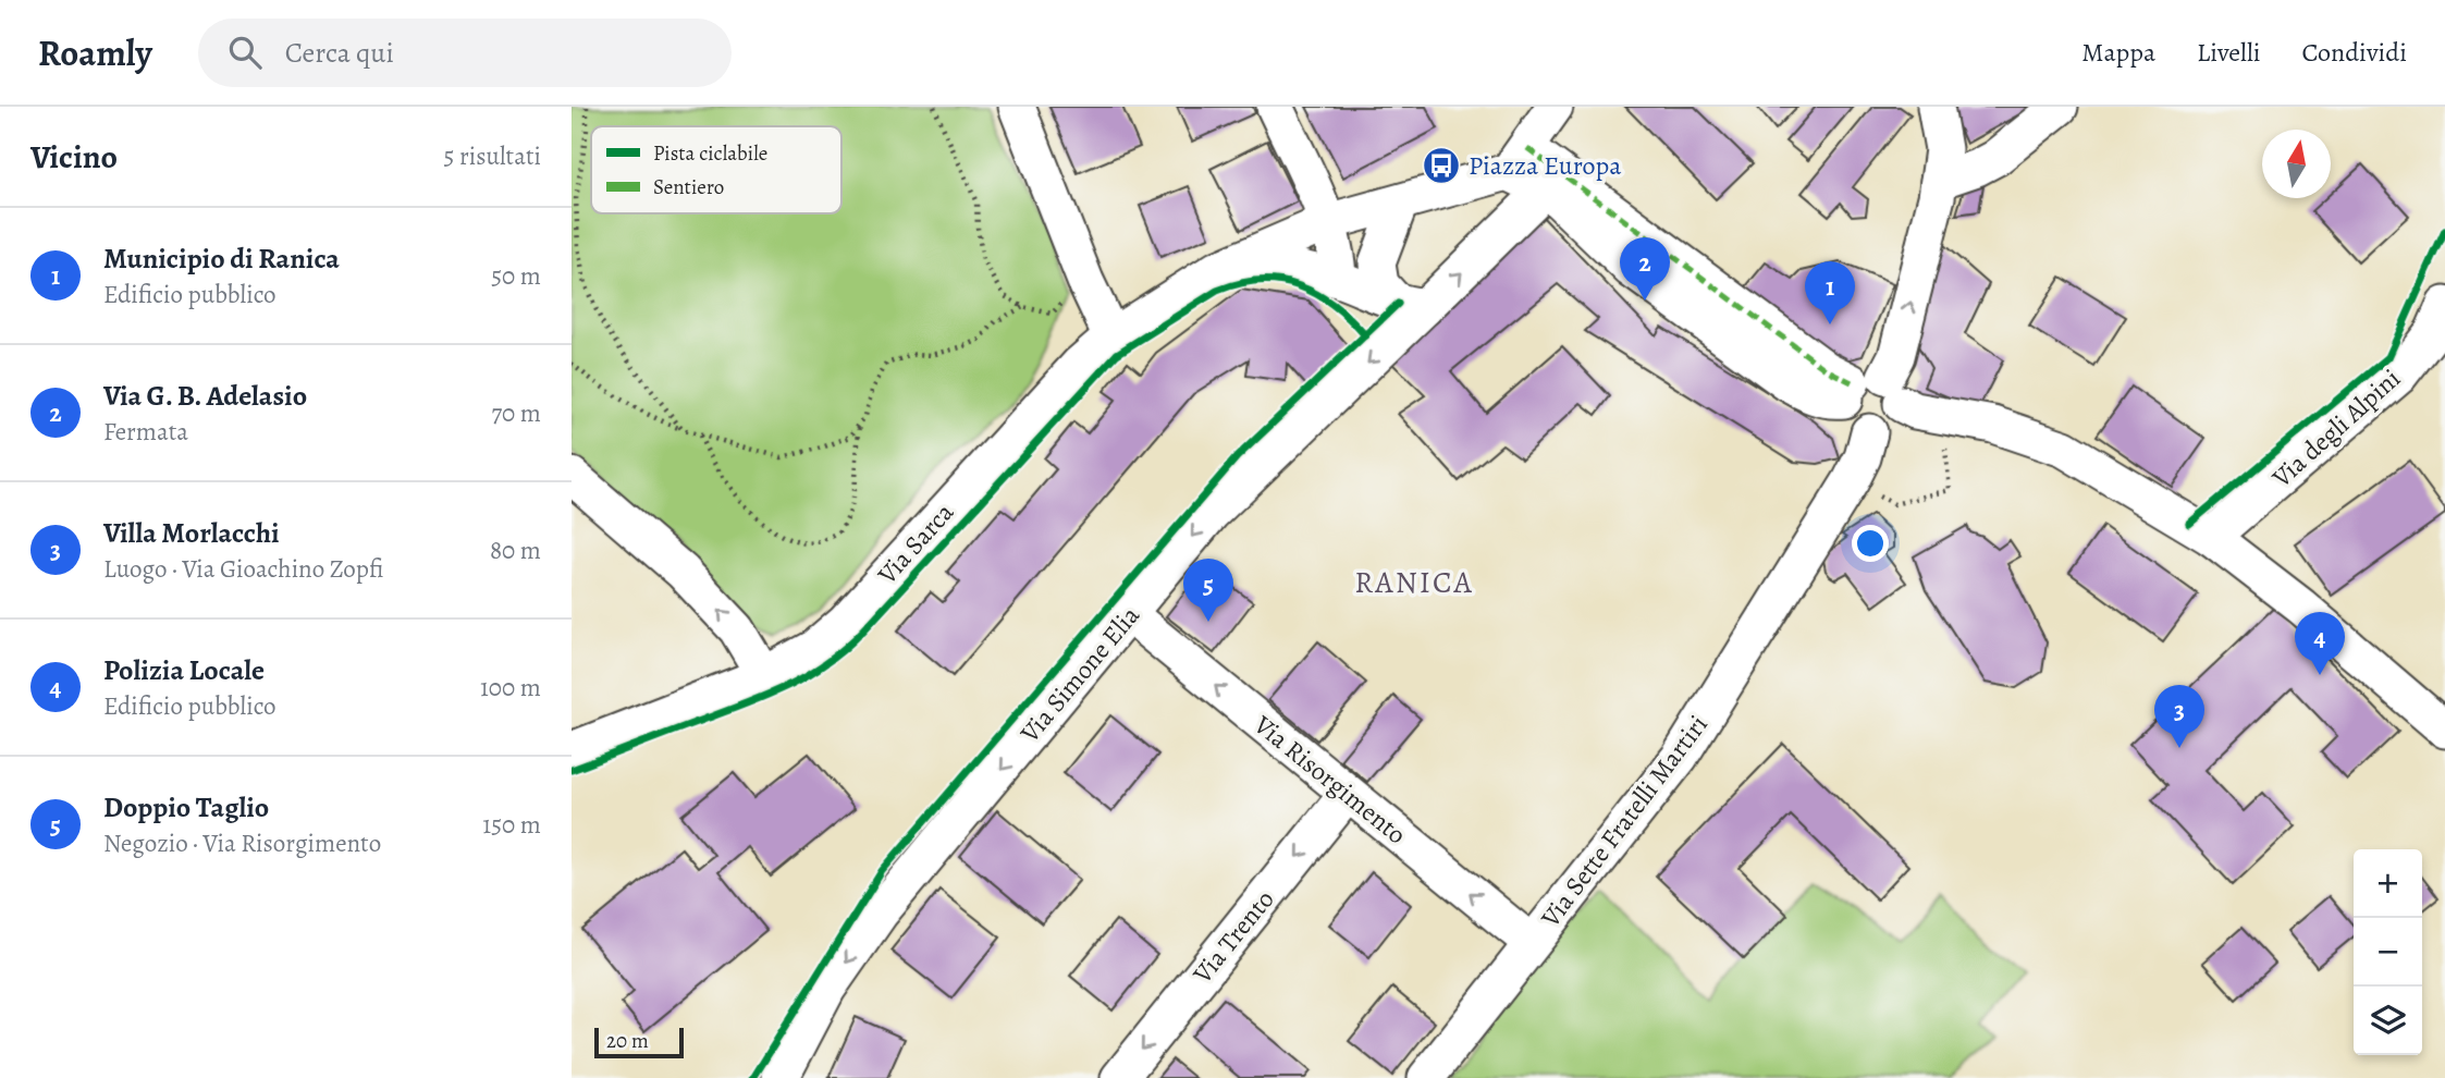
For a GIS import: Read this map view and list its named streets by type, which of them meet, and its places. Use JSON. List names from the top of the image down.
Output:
{
  "streets": {
    "street": [
      "Via degli Alpini",
      "Via Sarca",
      "Via Simone Elia",
      "Via Risorgimento",
      "Via Sette Fratelli Martiri",
      "Via Trento"
    ]
  },
  "crossings": [
    ["Via Simone Elia", "Via Risorgimento"],
    ["Via Risorgimento", "Via Sette Fratelli Martiri"],
    ["Via Risorgimento", "Via Trento"]
  ],
  "one_way": ["Via Simone Elia", "Via Risorgimento", "Via Trento"],
  "districts": ["RANICA"],
  "places": {
    "bus stop": ["Piazza Europa"]
  },
  "legend": ["Pista ciclabile", "Sentiero"],
  "scale_bar": "20 m",
  "north": "top",
  "page": {
    "header": "Roamly",
    "search": "Cerca qui",
    "nav": ["Mappa", "Livelli", "Condividi"],
    "heading": ["Vicino", "5 risultati"],
    "list": [
      {
        "mark": "1",
        "name": "Municipio di Ranica",
        "note": "Edificio pubblico",
        "value": "50 m"
      },
      {
        "mark": "2",
        "name": "Via G. B. Adelasio",
        "note": "Fermata",
        "value": "70 m"
      },
      {
        "mark": "3",
        "name": "Villa Morlacchi",
        "note": "Luogo · Via Gioachino Zopfi",
        "value": "80 m"
      },
      {
        "mark": "4",
        "name": "Polizia Locale",
        "note": "Edificio pubblico",
        "value": "100 m"
      },
      {
        "mark": "5",
        "name": "Doppio Taglio",
        "note": "Negozio · Via Risorgimento",
        "value": "150 m"
      }
    ],
    "pins": [
      "2",
      "1",
      "5",
      "4",
      "3"
    ],
    "map_buttons": ["+", "−"],
    "scale": "20 m"
  }
}
